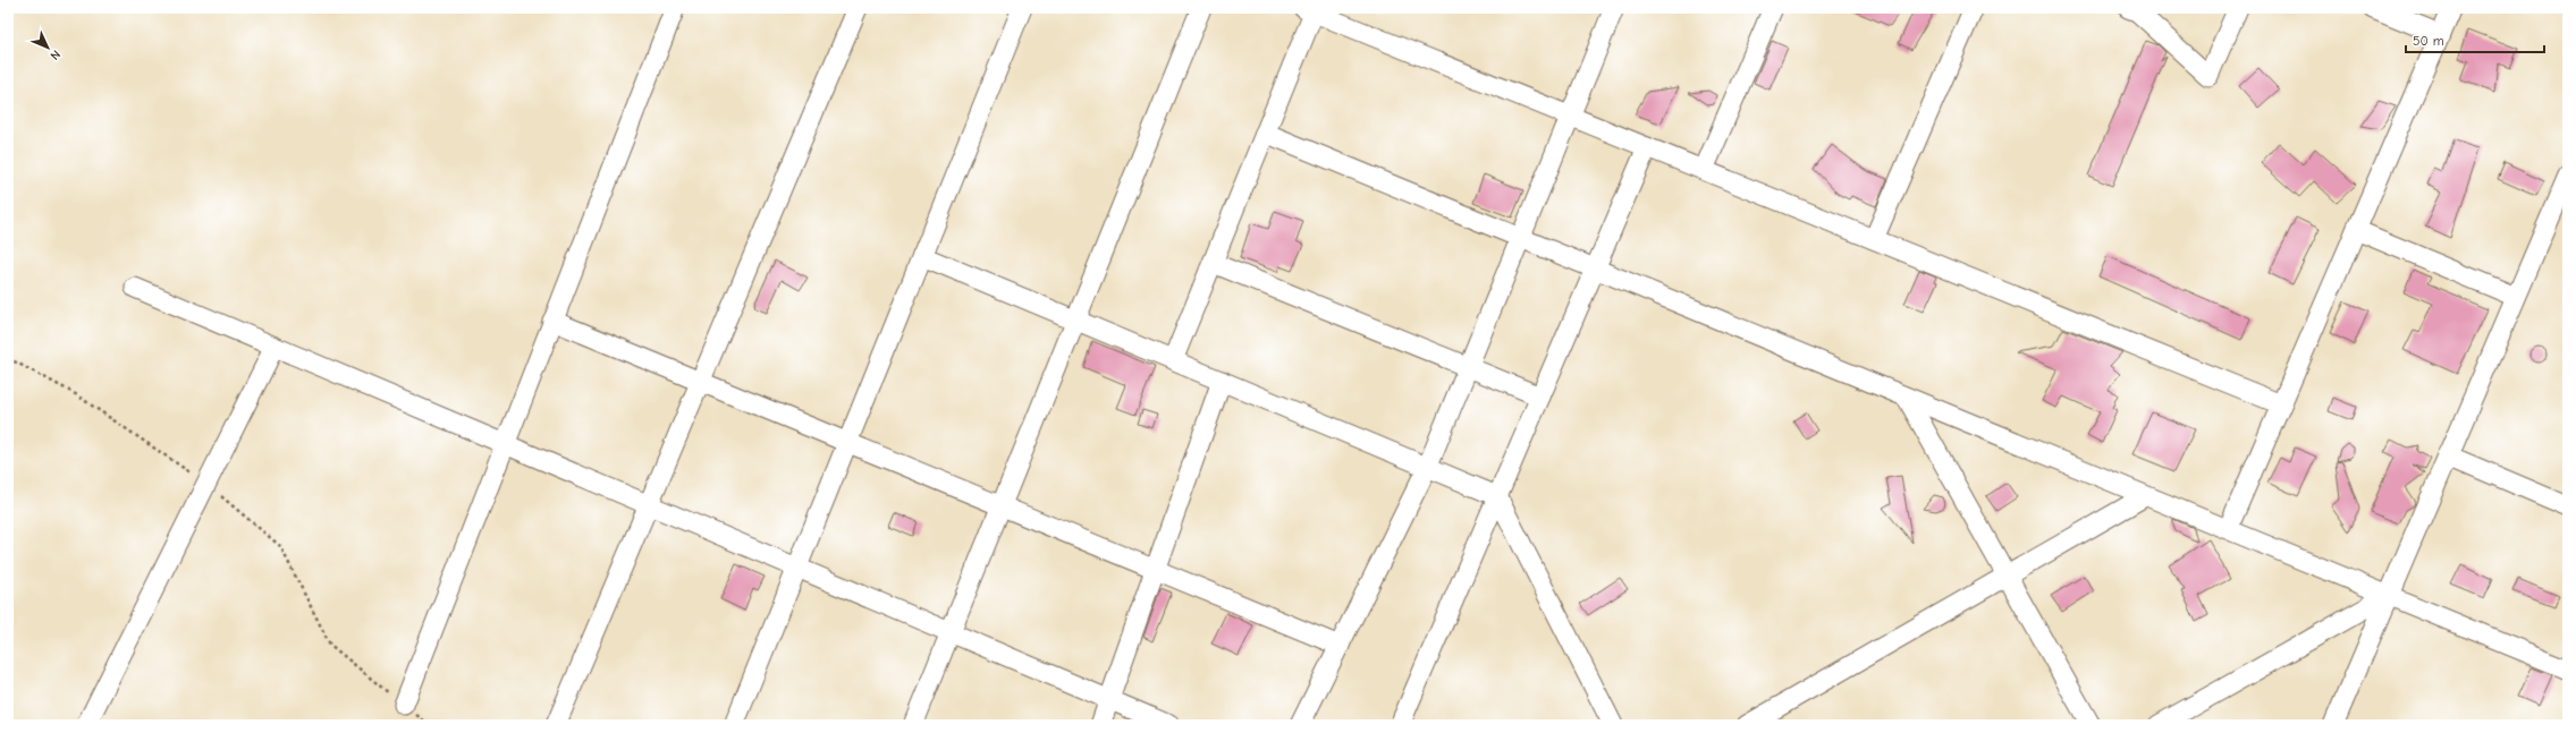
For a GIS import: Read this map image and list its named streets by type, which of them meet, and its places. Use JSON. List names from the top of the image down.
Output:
{
  "scale_bar": "50 m",
  "north": "bottom right"
}
